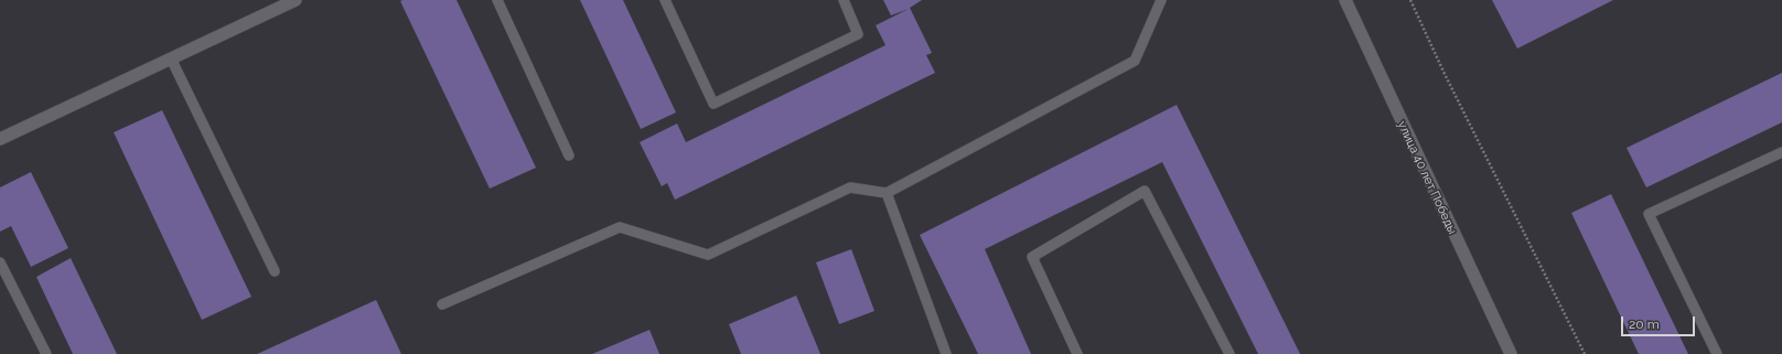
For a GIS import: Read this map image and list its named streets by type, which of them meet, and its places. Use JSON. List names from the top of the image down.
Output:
{
  "streets": {
    "street": ["улица 40 лет Победы"]
  },
  "scale_bar": "20 m"
}
